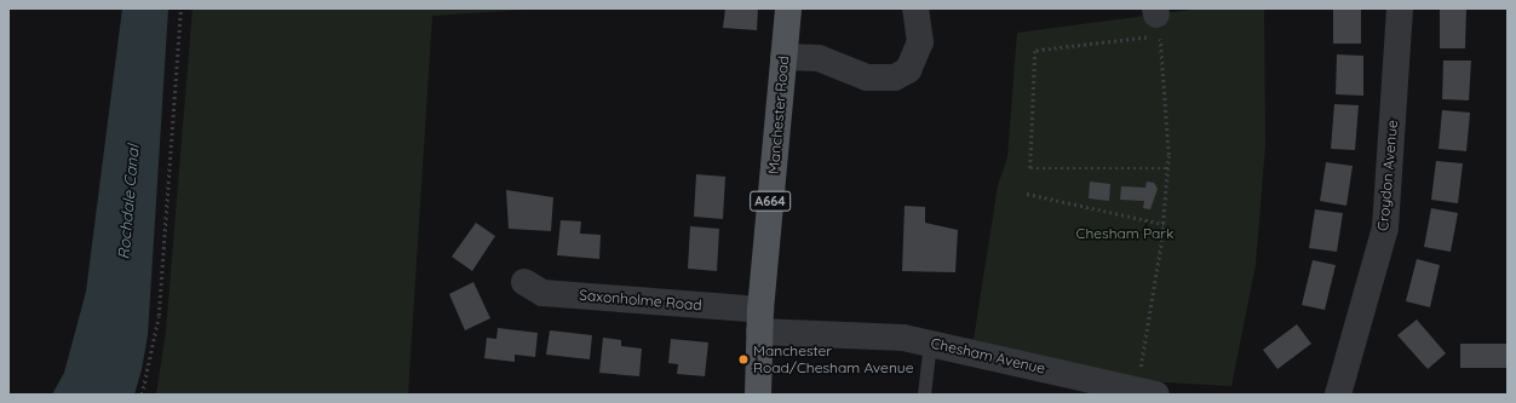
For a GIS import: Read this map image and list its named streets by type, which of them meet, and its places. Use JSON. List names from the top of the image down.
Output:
{
  "streets": {
    "main road": ["Manchester Road", "A664"],
    "street": ["Croydon Avenue", "Saxonholme Road", "Chesham Avenue"]
  },
  "crossings": [
    ["Manchester Road", "Saxonholme Road"],
    ["Manchester Road", "Chesham Avenue"],
    ["Saxonholme Road", "Chesham Avenue"]
  ],
  "water": ["Rochdale Canal"],
  "parks": ["Chesham Park"],
  "places": ["Manchester Road/Chesham Avenue"]
}
